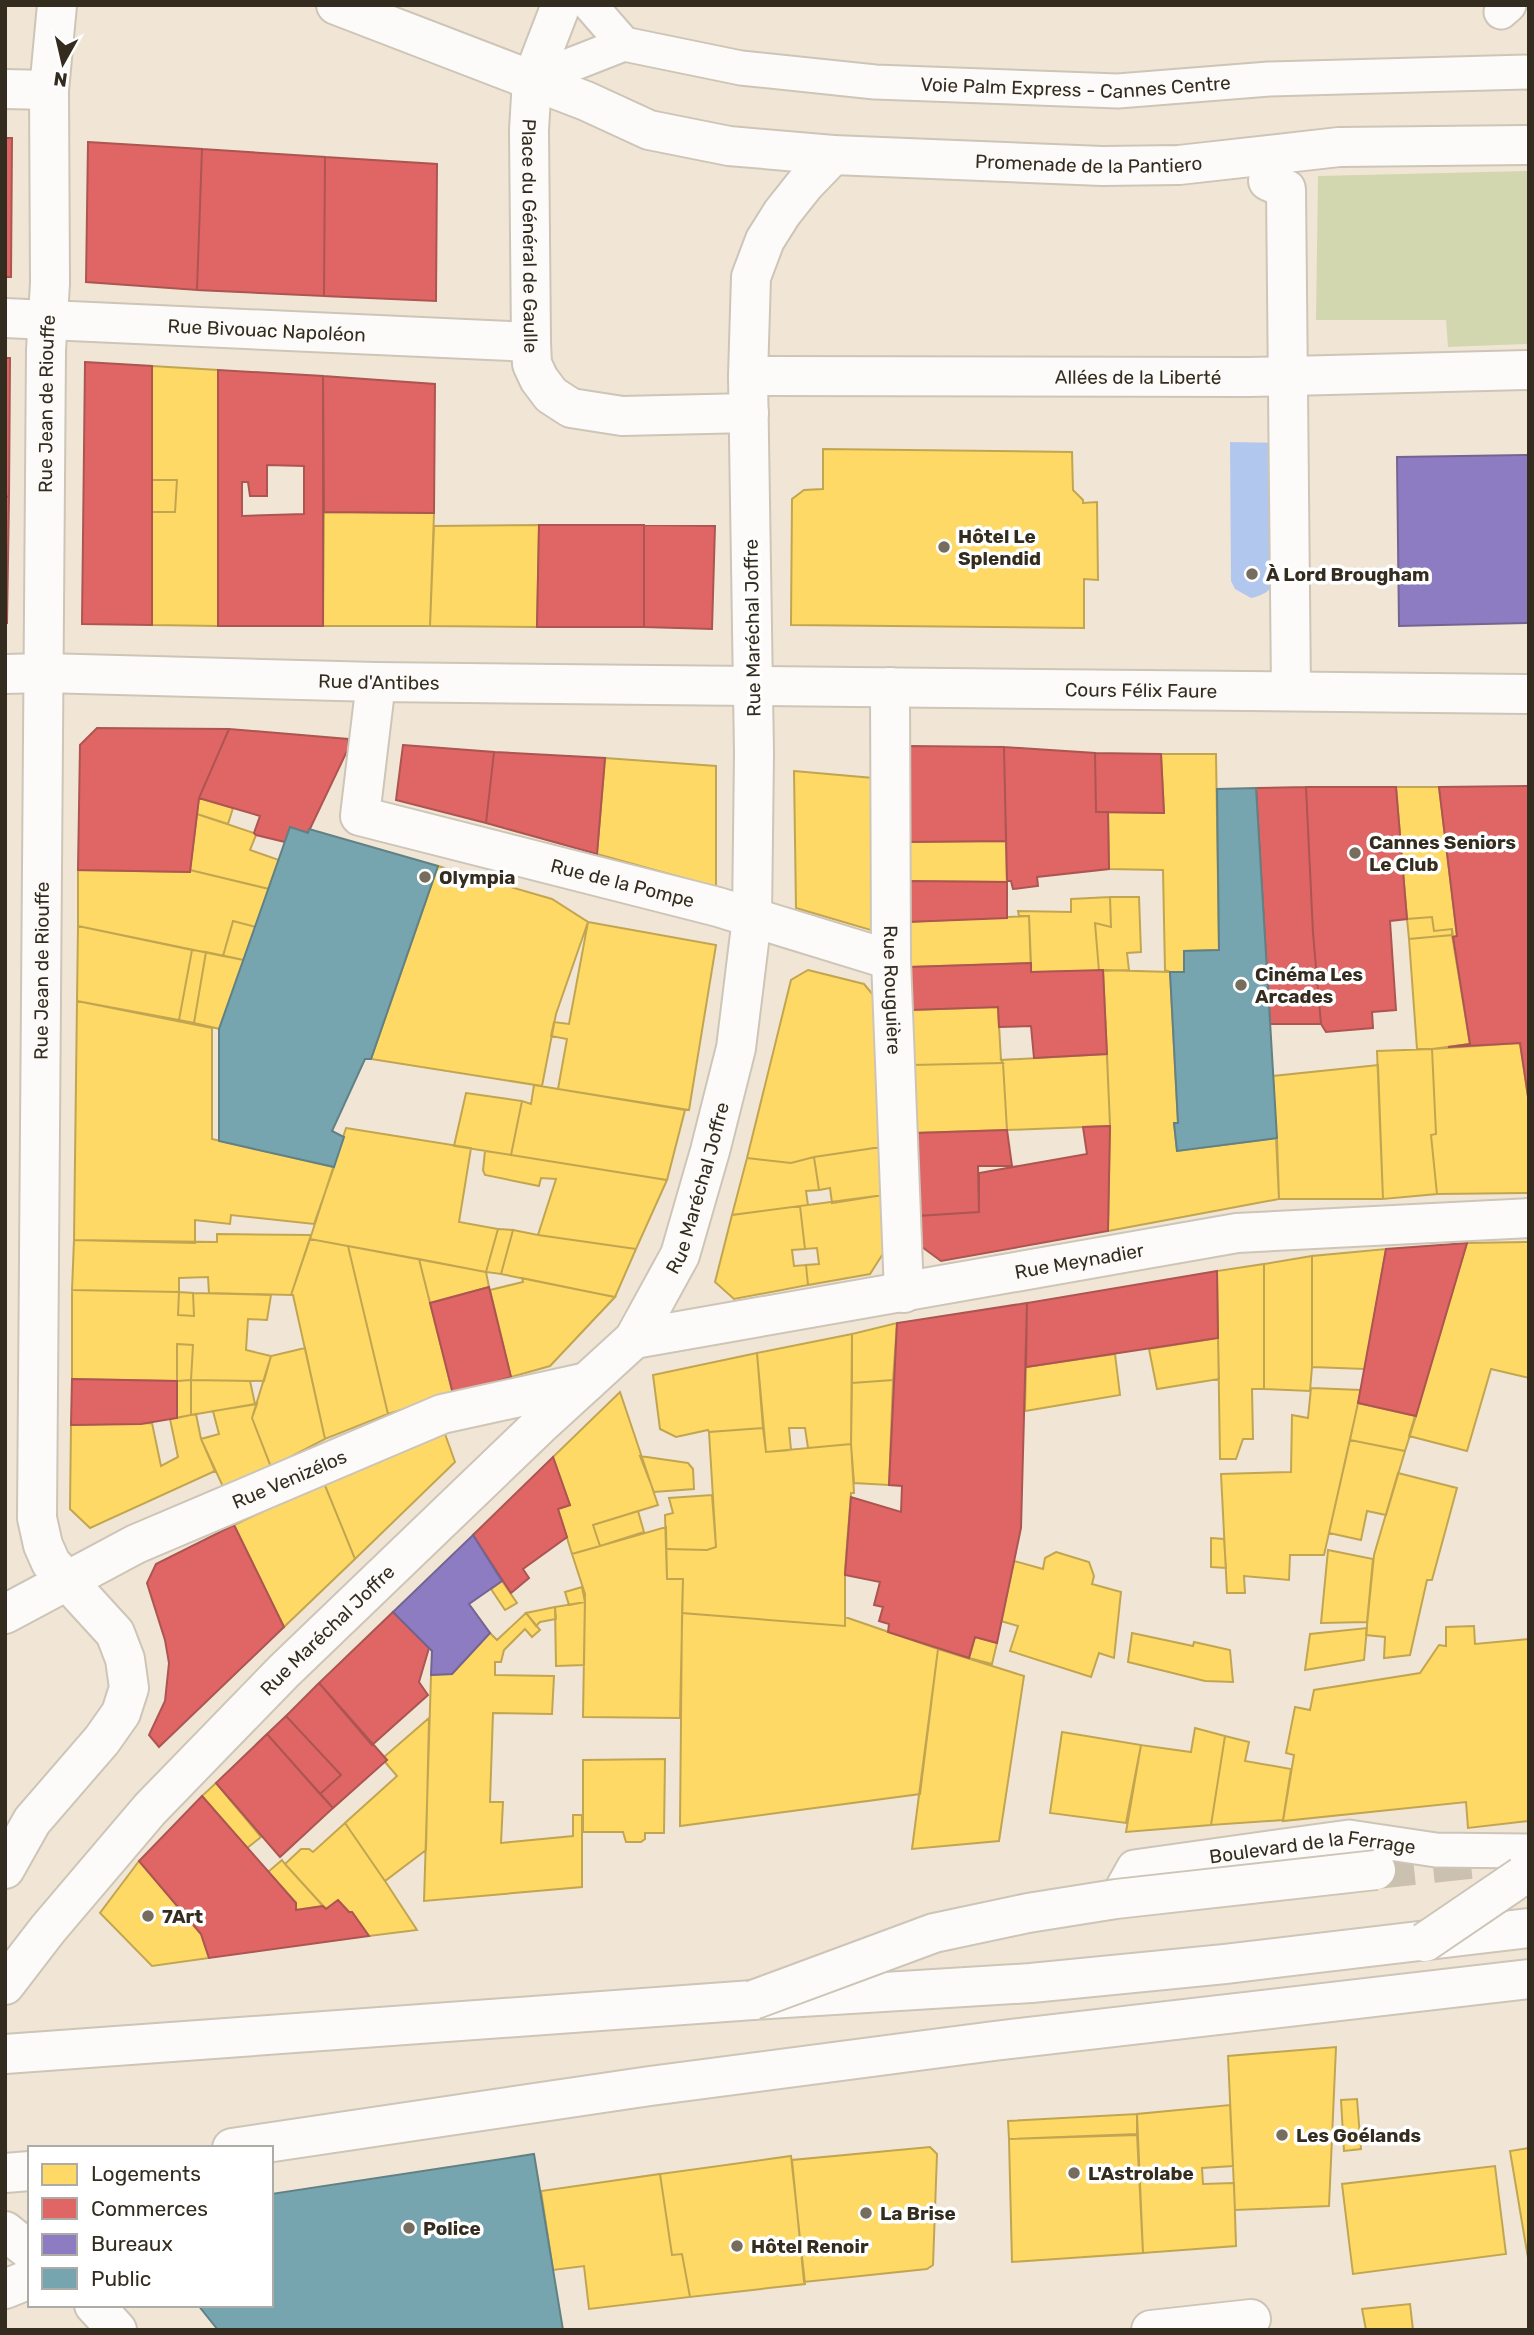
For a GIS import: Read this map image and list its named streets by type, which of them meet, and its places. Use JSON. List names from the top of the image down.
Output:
{
  "streets": {
    "main road": [
      "Promenade de la Pantiero",
      "Place du Général de Gaulle",
      "Rue Bivouac Napoléon",
      "Allées de la Liberté",
      "Rue Jean de Riouffe",
      "Rue Maréchal Joffre",
      "Rue d'Antibes",
      "Cours Félix Faure",
      "Rue de la Pompe",
      "Rue Rouguière",
      "Rue Meynadier",
      "Rue Venizélos",
      "Boulevard de la Ferrage"
    ],
    "lane": ["Voie Palm Express - Cannes Centre"]
  },
  "crossings": [
    ["Promenade de la Pantiero", "Place du Général de Gaulle"],
    ["Promenade de la Pantiero", "Rue Maréchal Joffre"],
    ["Place du Général de Gaulle", "Rue Bivouac Napoléon"],
    ["Place du Général de Gaulle", "Rue Maréchal Joffre"],
    ["Rue Bivouac Napoléon", "Rue Jean de Riouffe"],
    ["Allées de la Liberté", "Rue Maréchal Joffre"],
    ["Rue Jean de Riouffe", "Rue d'Antibes"],
    ["Rue Jean de Riouffe", "Rue Venizélos"],
    ["Rue Maréchal Joffre", "Rue d'Antibes"],
    ["Rue Maréchal Joffre", "Cours Félix Faure"],
    ["Rue Maréchal Joffre", "Rue de la Pompe"],
    ["Rue Maréchal Joffre", "Rue Meynadier"],
    ["Rue Maréchal Joffre", "Rue Venizélos"],
    ["Rue d'Antibes", "Cours Félix Faure"],
    ["Rue d'Antibes", "Rue de la Pompe"],
    ["Cours Félix Faure", "Rue Rouguière"],
    ["Rue de la Pompe", "Rue Rouguière"],
    ["Rue Rouguière", "Rue Meynadier"]
  ],
  "places": [
    "Hôtel Le Splendid",
    "À Lord Brougham",
    "Cannes Seniors Le Club",
    "Olympia",
    "Cinéma Les Arcades",
    "7Art",
    "Les Goélands",
    "L'Astrolabe",
    "La Brise",
    "Police",
    "Hôtel Renoir"
  ],
  "legend": [
    "Logements",
    "Commerces",
    "Bureaux",
    "Public"
  ],
  "north": "bottom"
}
